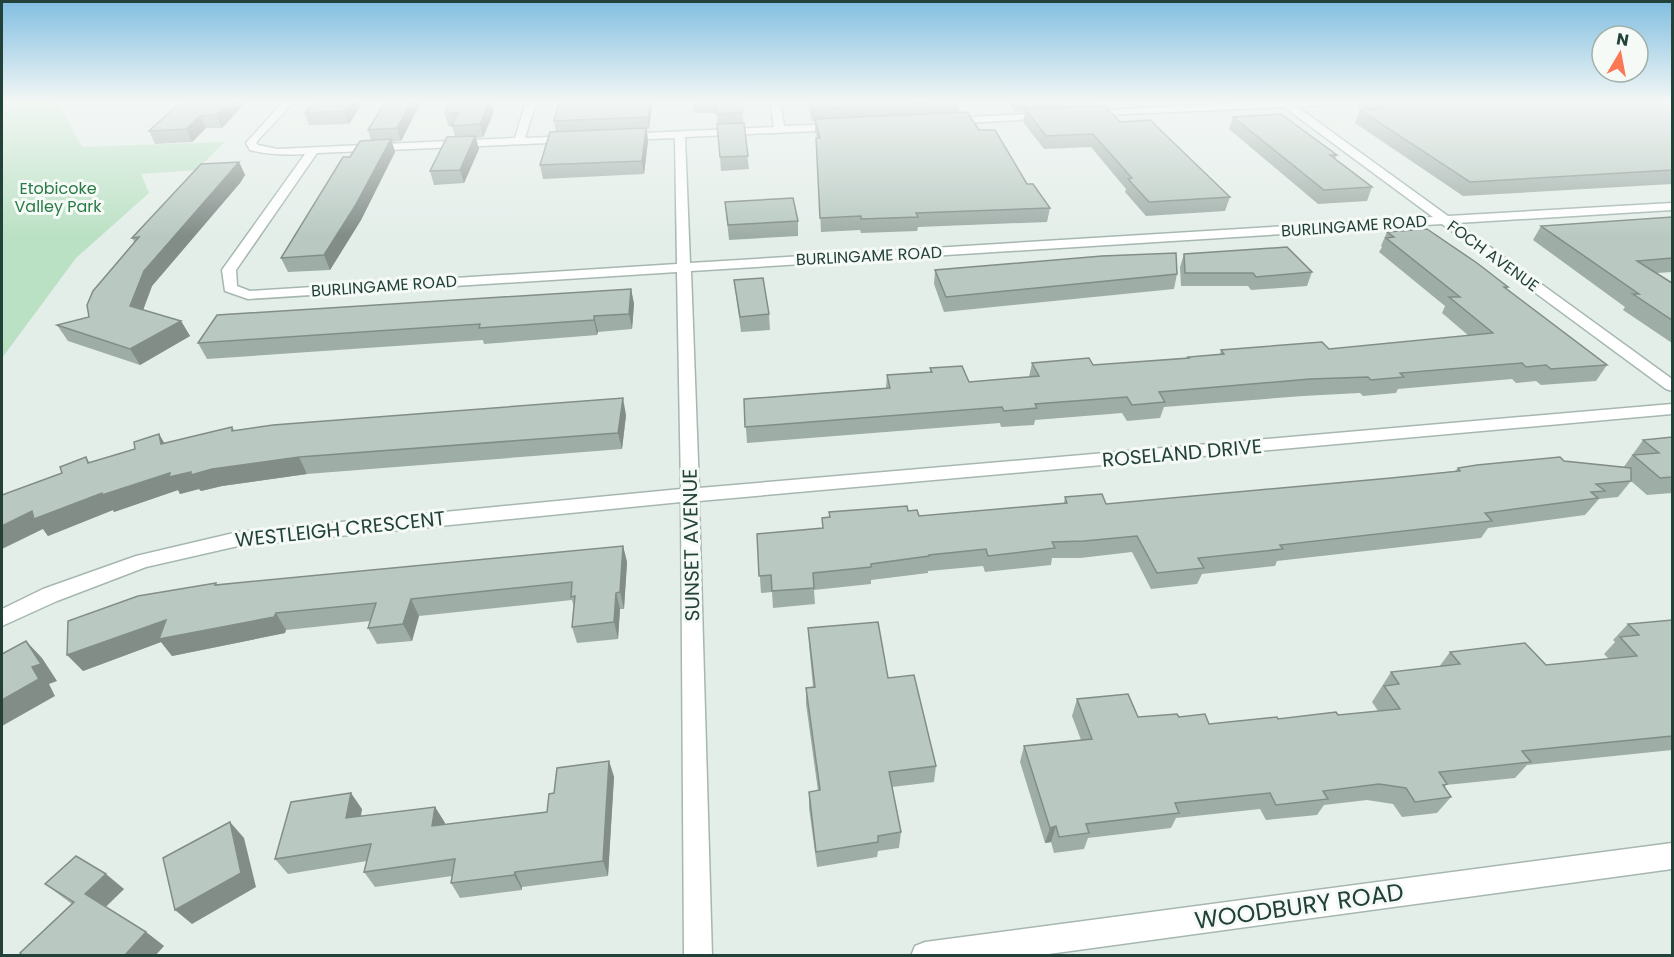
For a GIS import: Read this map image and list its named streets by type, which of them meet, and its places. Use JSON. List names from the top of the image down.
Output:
{
  "streets": {
    "street": [
      "BURLINGAME ROAD",
      "FOCH AVENUE",
      "ROSELAND DRIVE",
      "WESTLEIGH CRESCENT",
      "SUNSET AVENUE",
      "WOODBURY ROAD"
    ]
  },
  "crossings": [
    ["BURLINGAME ROAD", "FOCH AVENUE"],
    ["BURLINGAME ROAD", "SUNSET AVENUE"],
    ["ROSELAND DRIVE", "WESTLEIGH CRESCENT"],
    ["ROSELAND DRIVE", "SUNSET AVENUE"],
    ["WESTLEIGH CRESCENT", "SUNSET AVENUE"]
  ],
  "parks": ["Etobicoke Valley Park"],
  "north": "top"
}
